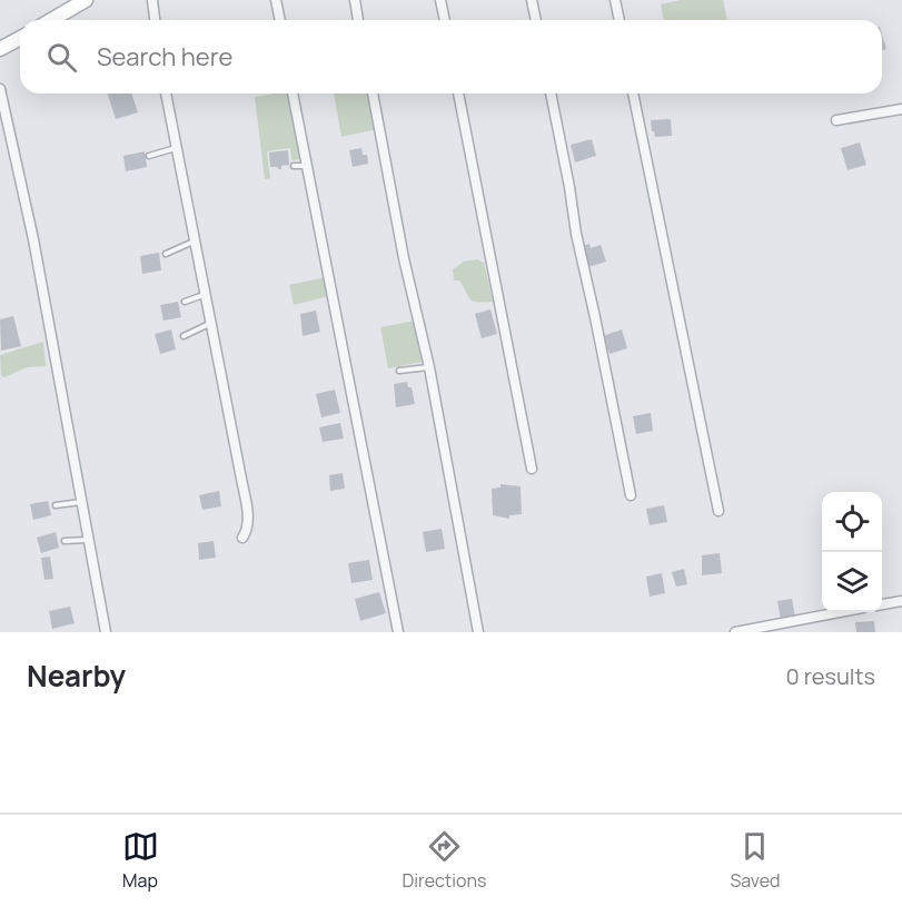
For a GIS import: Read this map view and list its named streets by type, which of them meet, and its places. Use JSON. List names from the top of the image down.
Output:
{
  "page": {
    "search": "Search here",
    "heading": ["Nearby", "0 results"],
    "nav": ["Map", "Directions", "Saved"]
  }
}
